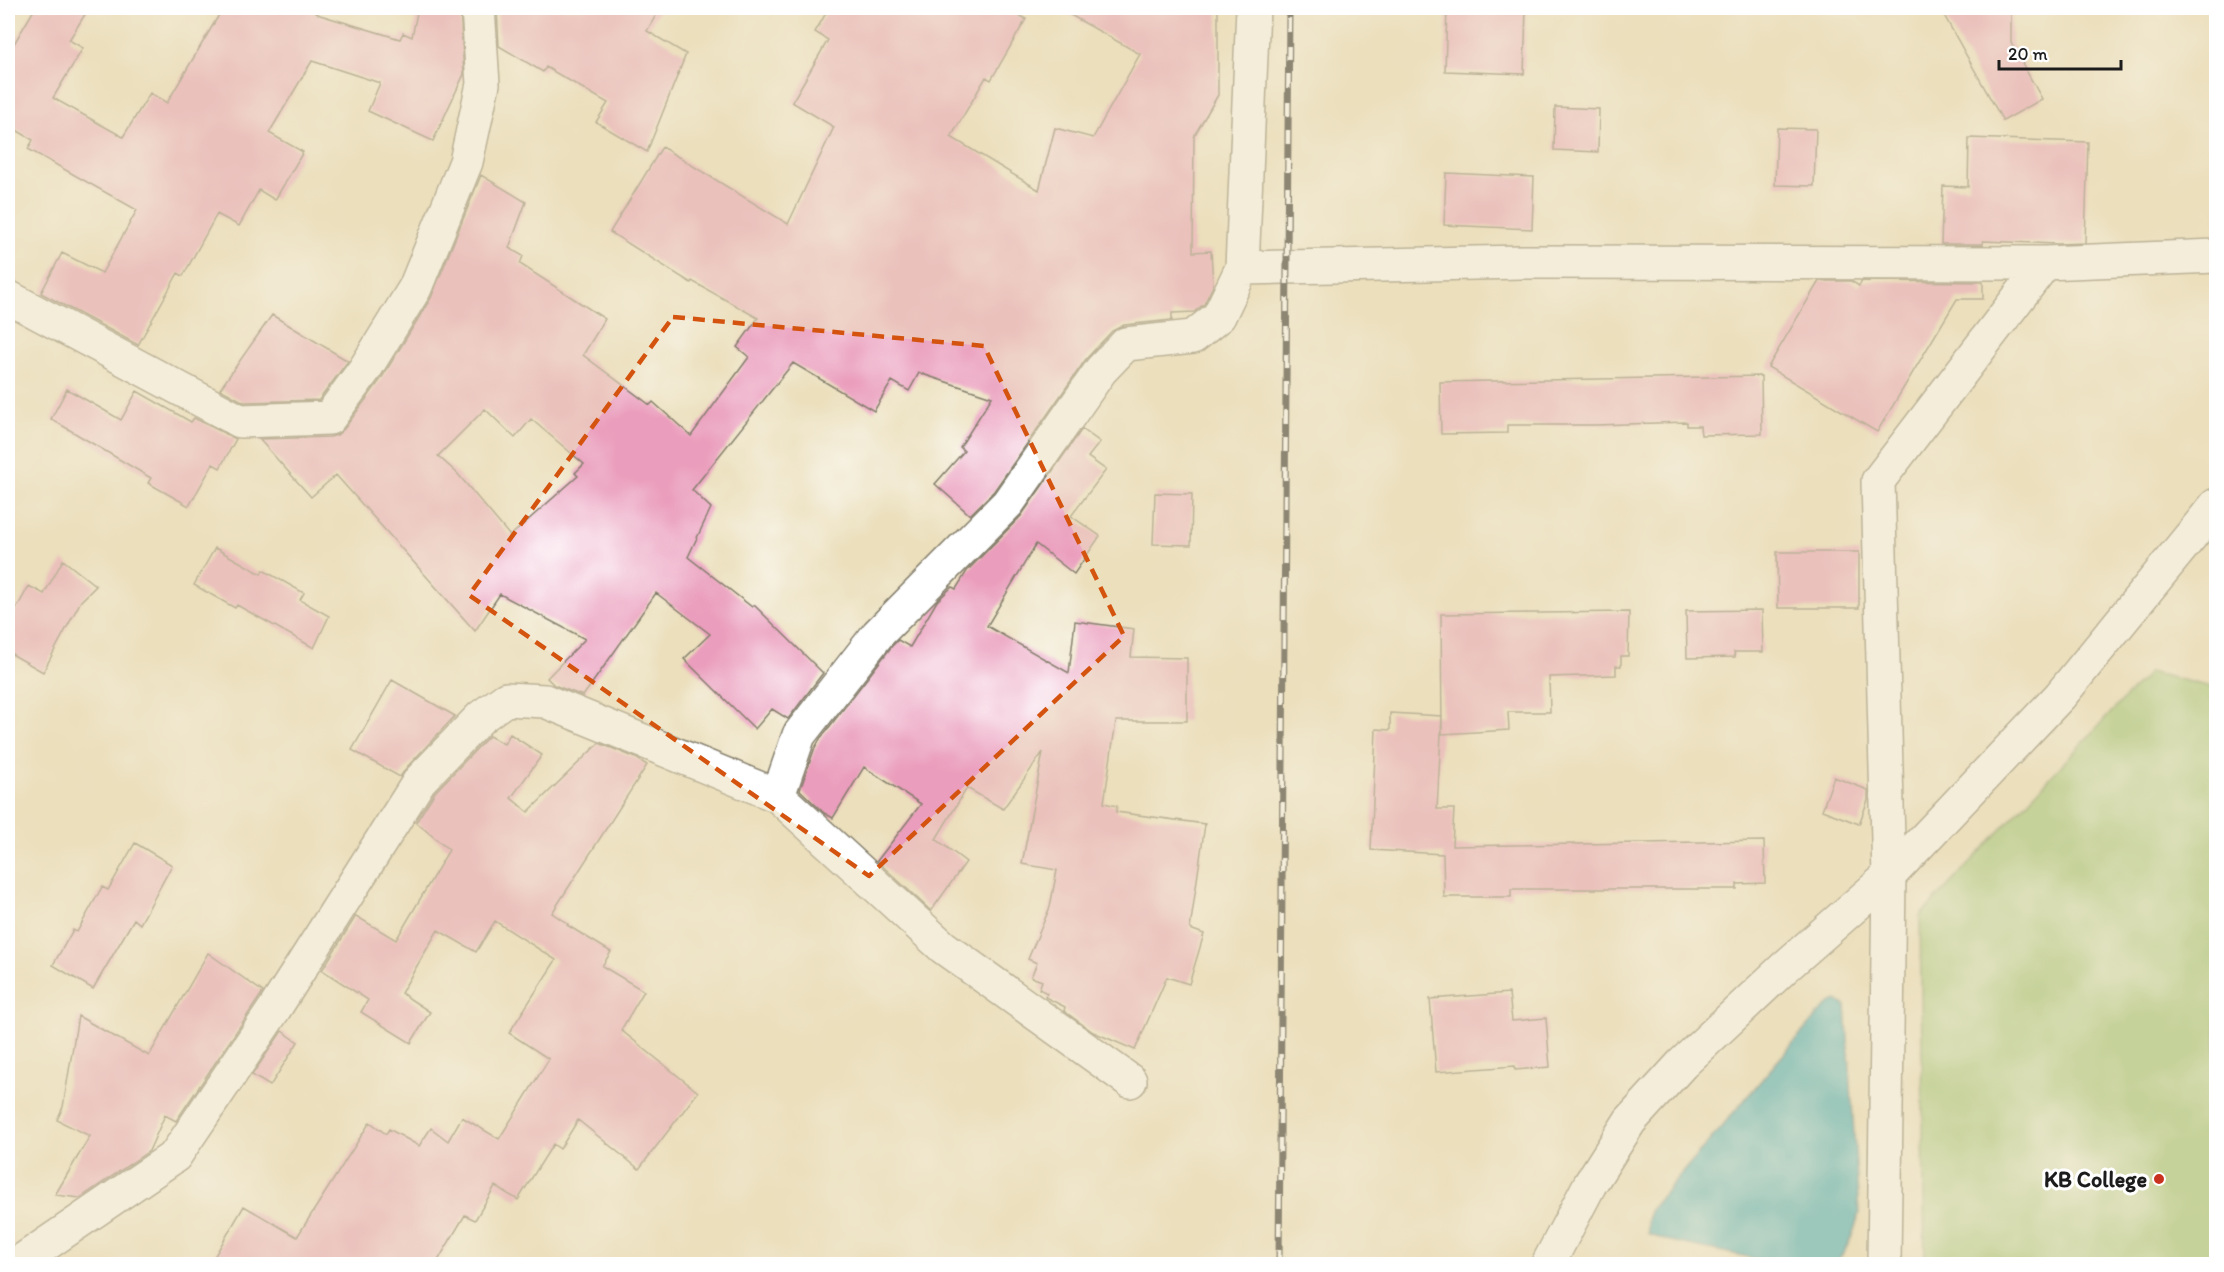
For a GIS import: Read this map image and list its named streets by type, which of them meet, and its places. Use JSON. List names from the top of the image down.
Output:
{
  "places": ["KB College"],
  "scale_bar": "20 m"
}
